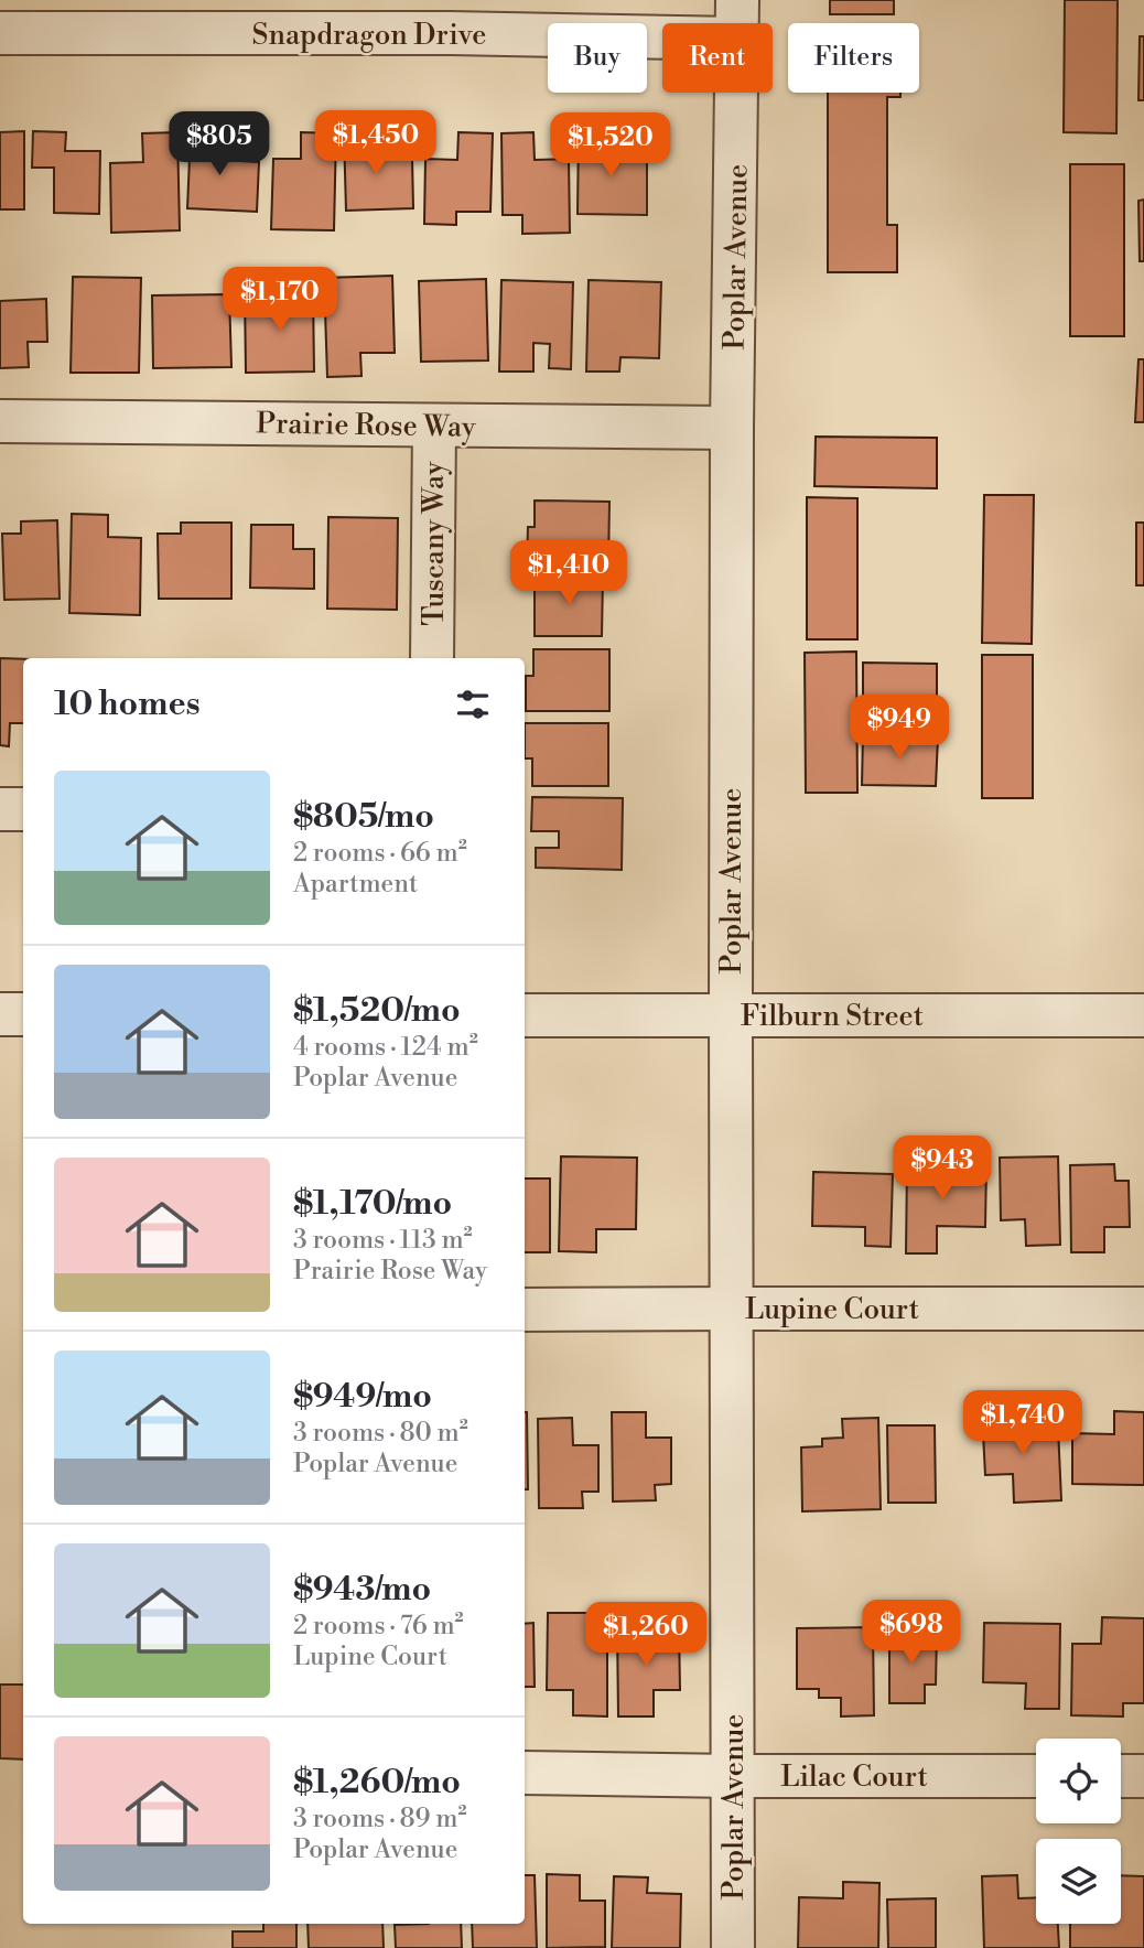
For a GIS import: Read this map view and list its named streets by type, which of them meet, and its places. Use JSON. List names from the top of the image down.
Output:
{
  "streets": {
    "street": [
      "Snapdragon Drive",
      "Poplar Avenue",
      "Prairie Rose Way",
      "Tuscany Way",
      "Filburn Street",
      "Lupine Court",
      "Lilac Court"
    ]
  },
  "crossings": [
    ["Snapdragon Drive", "Poplar Avenue"],
    ["Poplar Avenue", "Prairie Rose Way"],
    ["Poplar Avenue", "Filburn Street"],
    ["Poplar Avenue", "Lupine Court"],
    ["Poplar Avenue", "Lilac Court"],
    ["Prairie Rose Way", "Tuscany Way"]
  ],
  "page": {
    "chip": ["Buy", "Rent", "Filters"],
    "price": [
      "$1,450",
      "$805",
      "$1,520",
      "$1,170",
      "$1,410",
      "$949",
      "$943",
      "$1,740",
      "$698",
      "$1,260"
    ],
    "heading": "10 homes",
    "list": [
      {
        "name": "$805/mo",
        "note": "2 rooms · 66 m² · Apartment"
      },
      {
        "name": "$1,520/mo",
        "note": "4 rooms · 124 m² · Poplar Avenue"
      },
      {
        "name": "$1,170/mo",
        "note": "3 rooms · 113 m² · Prairie Rose Way"
      },
      {
        "name": "$949/mo",
        "note": "3 rooms · 80 m² · Poplar Avenue"
      },
      {
        "name": "$943/mo",
        "note": "2 rooms · 76 m² · Lupine Court"
      },
      {
        "name": "$1,260/mo",
        "note": "3 rooms · 89 m² · Poplar Avenue"
      }
    ]
  }
}
